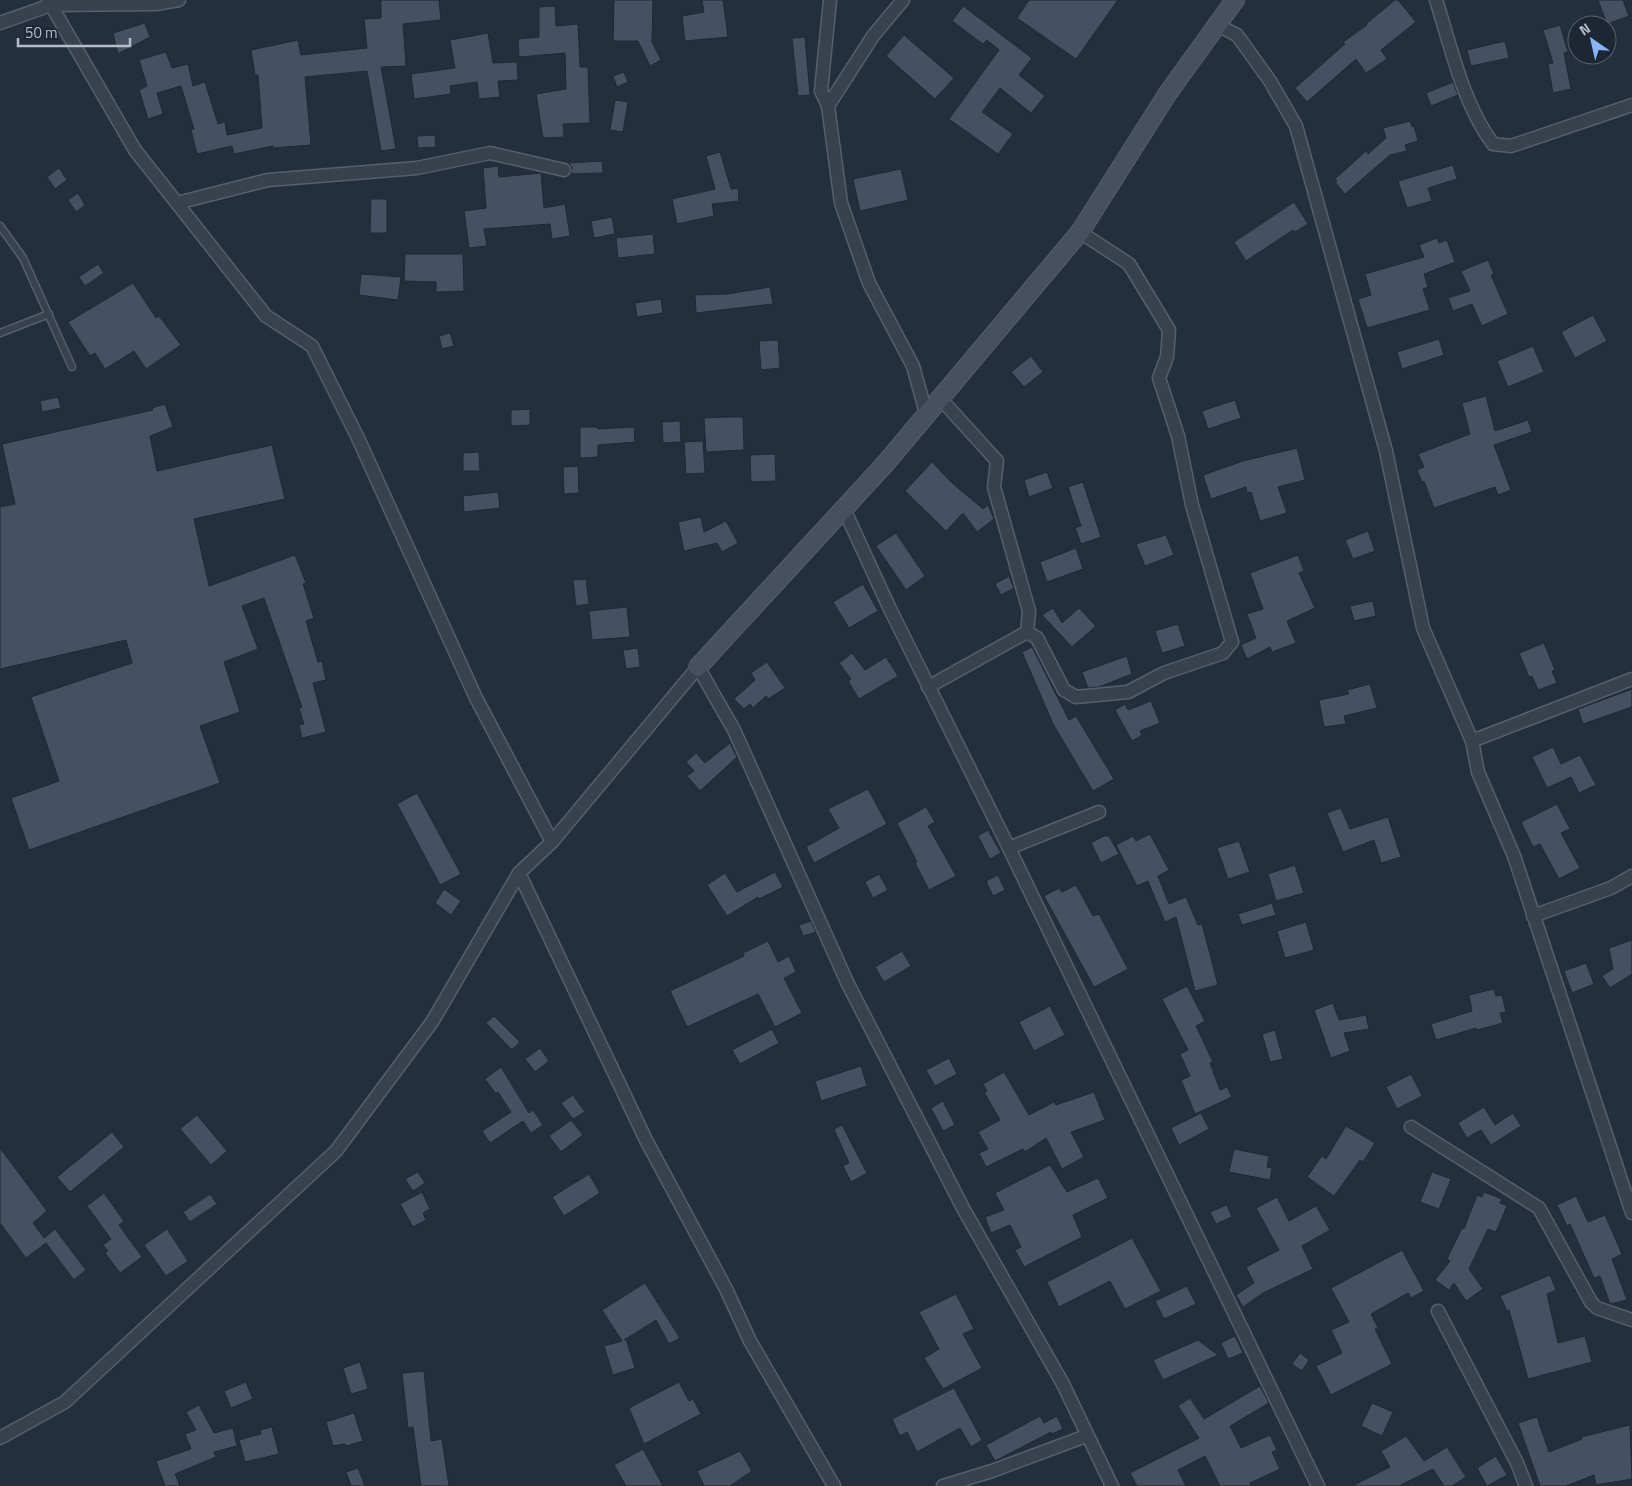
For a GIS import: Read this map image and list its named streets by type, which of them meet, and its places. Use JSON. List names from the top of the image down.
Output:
{
  "scale_bar": "50 m",
  "north": "top left"
}
